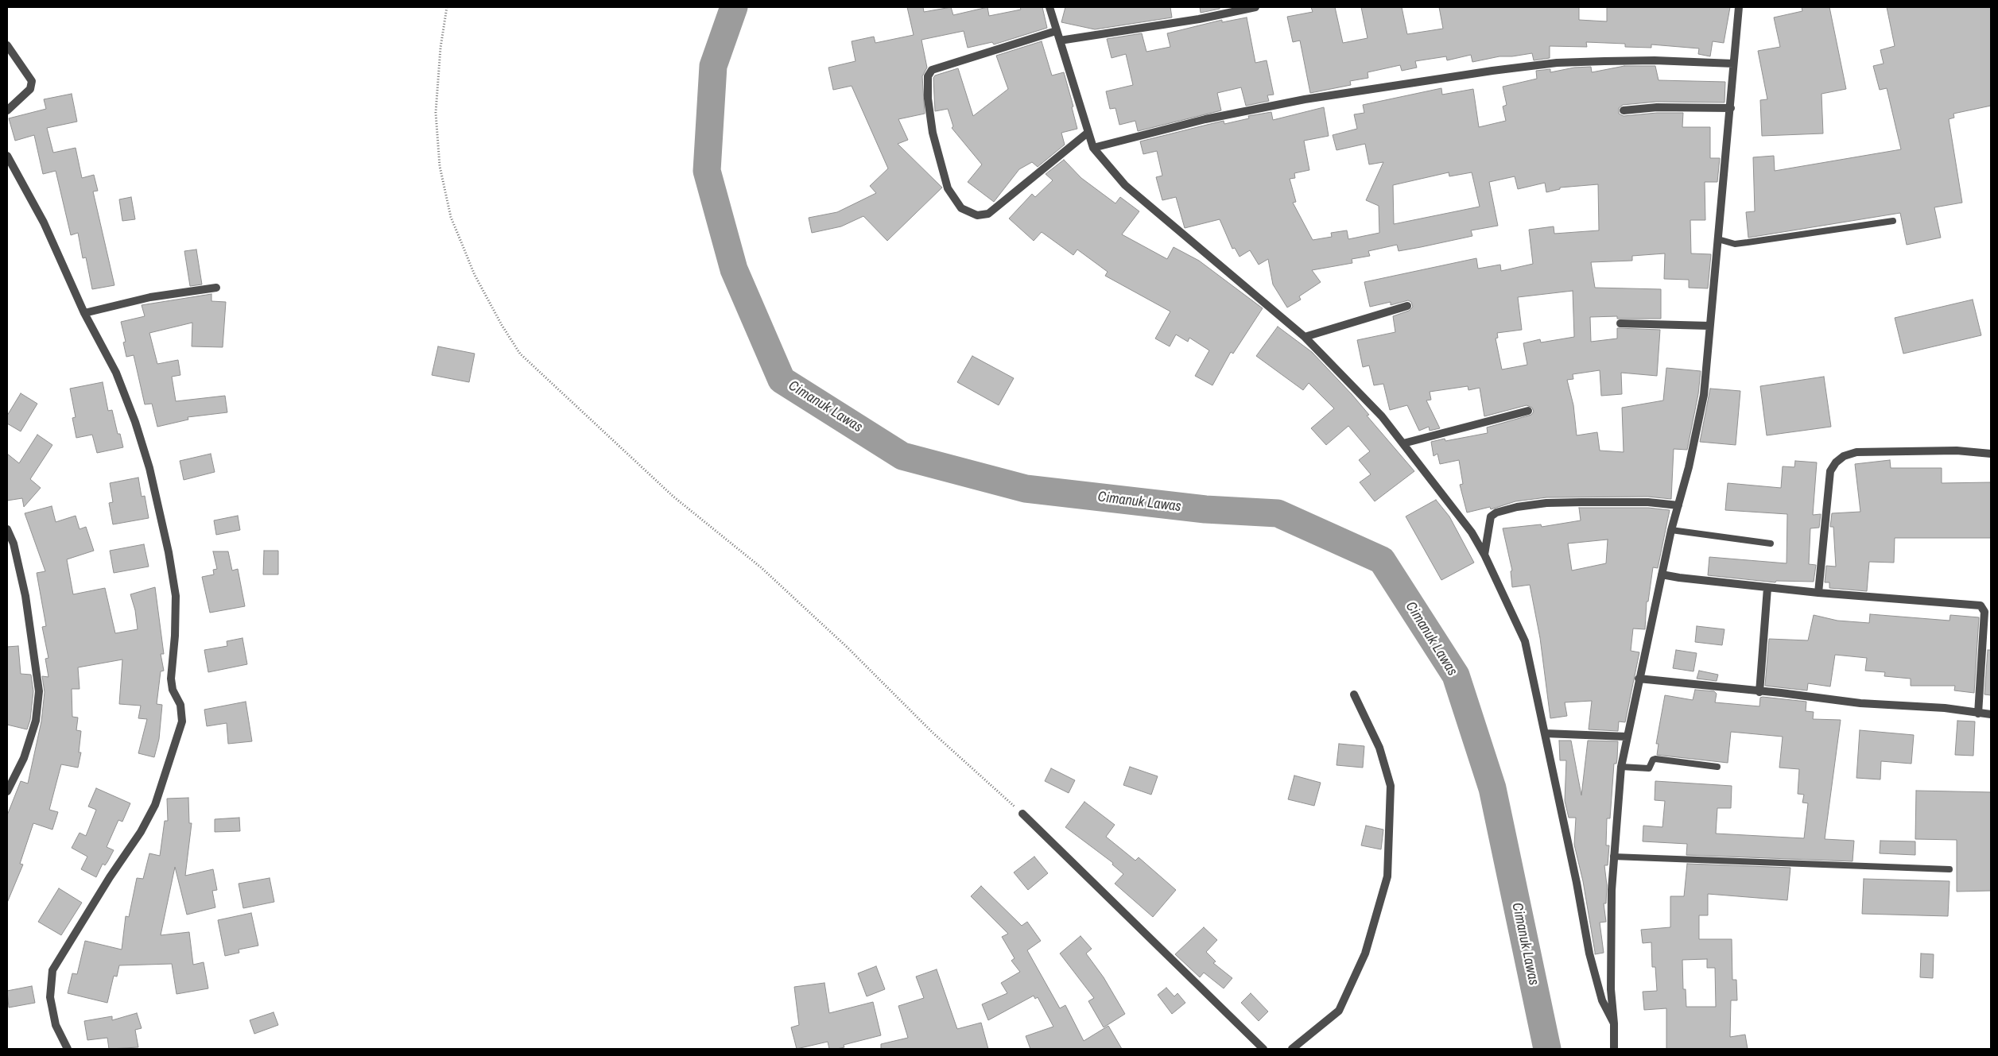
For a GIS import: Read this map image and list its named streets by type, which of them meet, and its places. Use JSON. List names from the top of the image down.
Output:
{
  "water": ["Cimanuk Lawas"]
}
